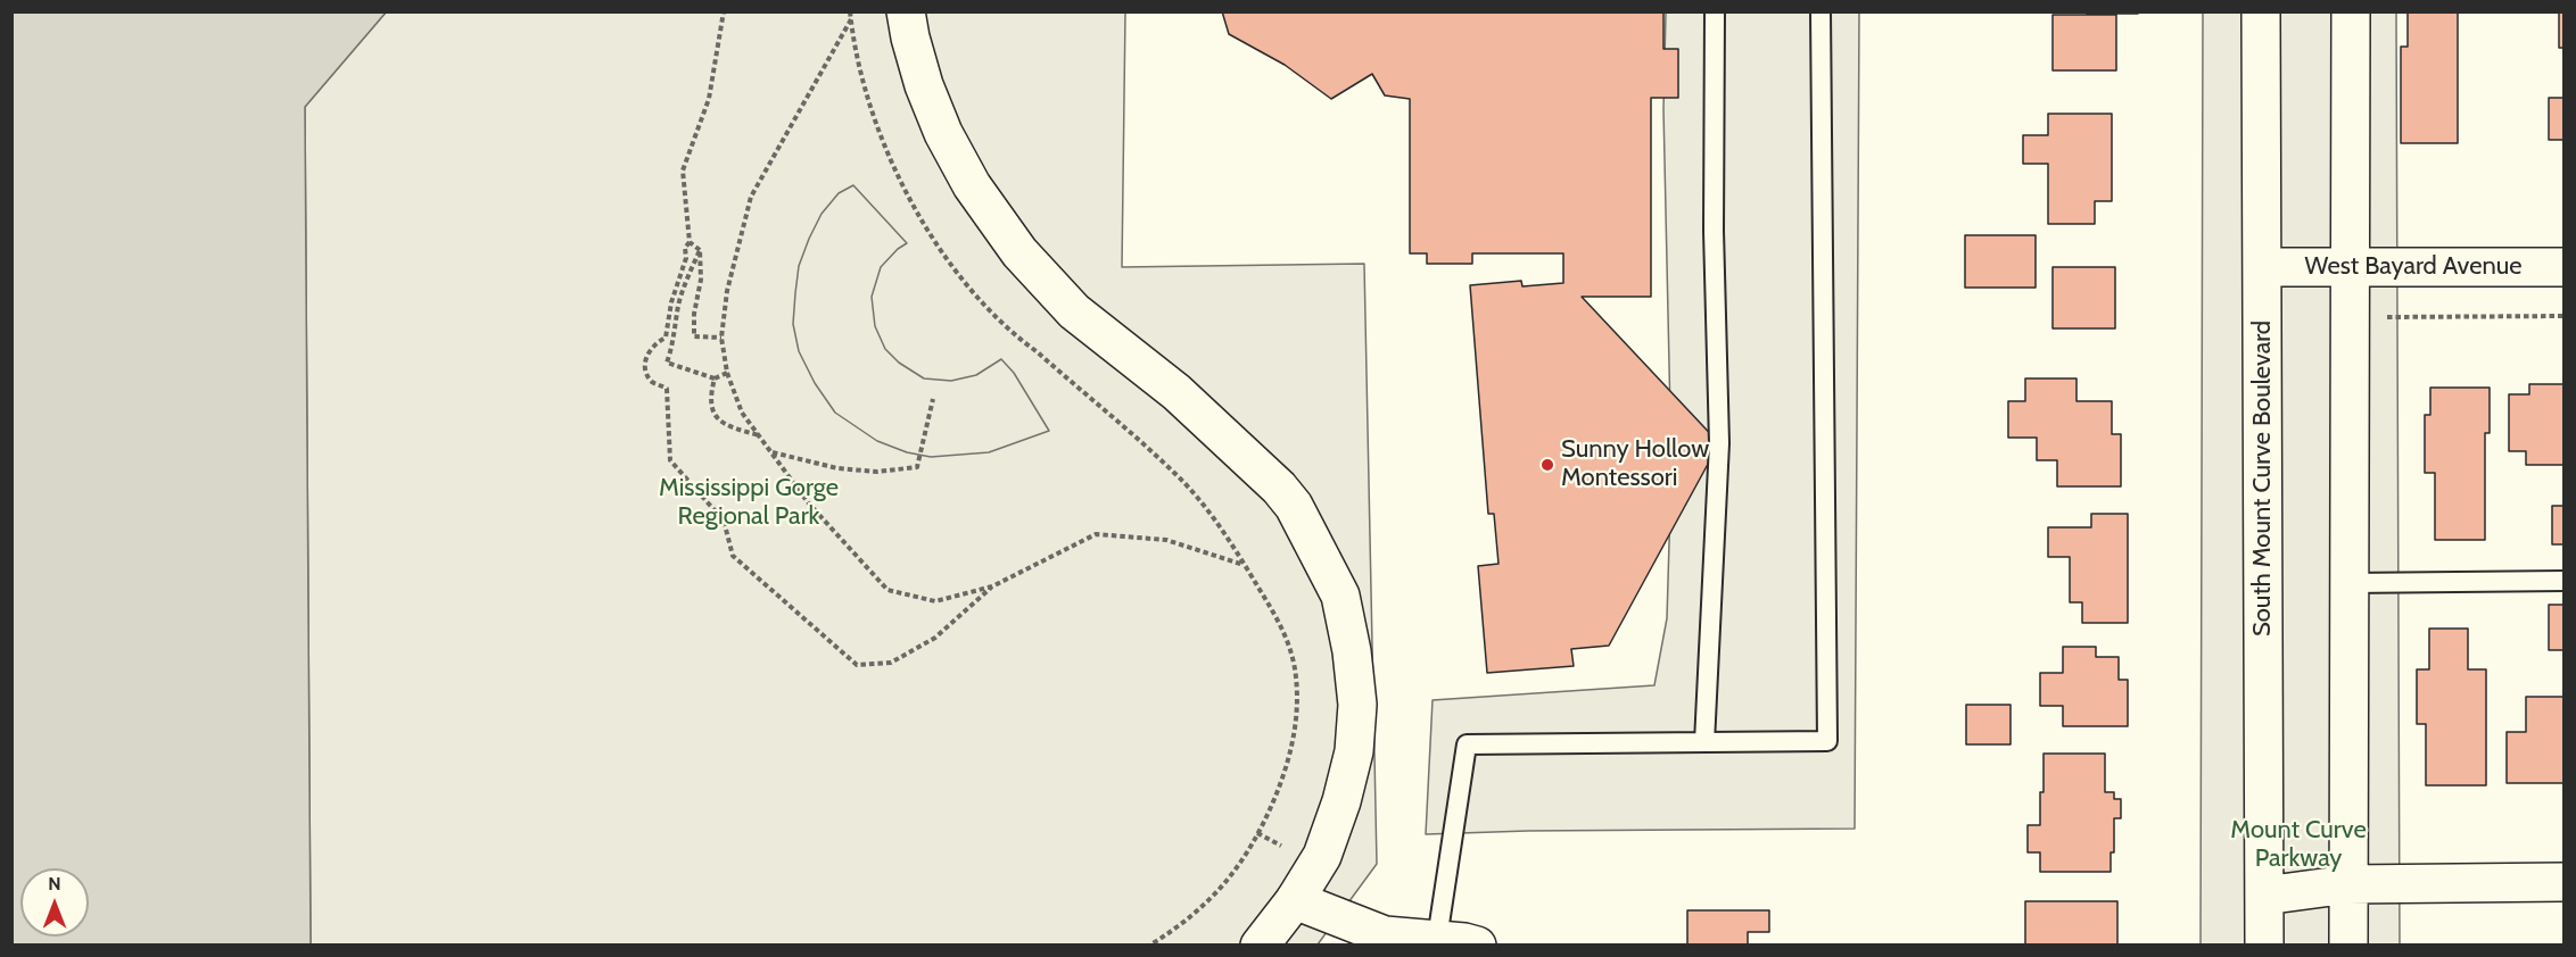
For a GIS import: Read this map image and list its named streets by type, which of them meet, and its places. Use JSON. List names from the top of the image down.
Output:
{
  "streets": {
    "street": ["West Bayard Avenue", "South Mount Curve Boulevard"]
  },
  "crossings": [
    ["West Bayard Avenue", "South Mount Curve Boulevard"]
  ],
  "parks": ["Mississippi Gorge Regional Park", "Mount Curve Parkway"],
  "places": ["Sunny Hollow Montessori"],
  "north": "top"
}
